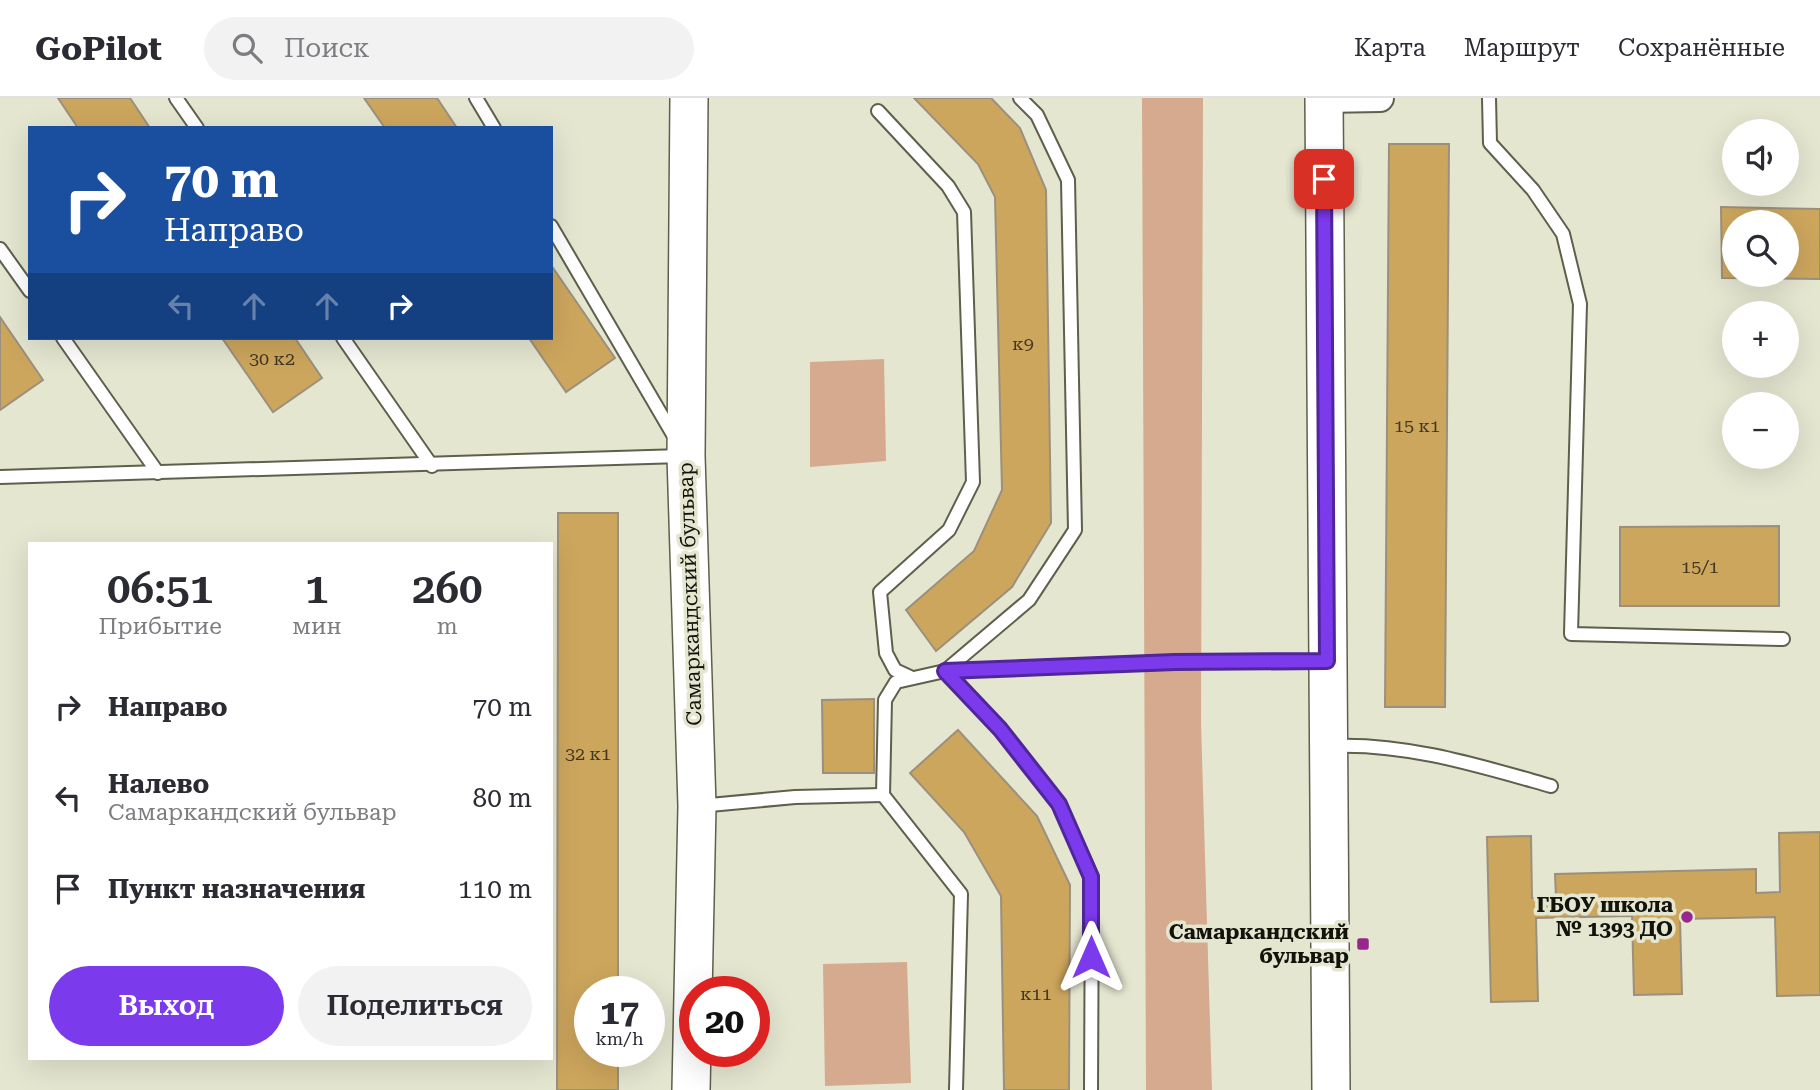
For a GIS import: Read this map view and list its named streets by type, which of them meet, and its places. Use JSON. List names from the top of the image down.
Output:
{
  "streets": {
    "street": ["Самаркандский бульвар"]
  },
  "places": {
    "other": ["ГБОУ школа № 1393 ДО"],
    "transit": ["Самаркандский бульвар"]
  },
  "house_numbers": [
    "к9",
    "30 к2",
    "15 к1",
    "15/1",
    "32 к1",
    "к11"
  ],
  "page": {
    "header": "GoPilot",
    "search": "Поиск",
    "nav": ["Карта", "Маршрут", "Сохранённые"],
    "map_buttons": ["+", "−"],
    "turn": ["70 m", "Направо"],
    "eta": [
      "06:51",
      "Прибытие",
      "1",
      "мин",
      "260",
      "m"
    ],
    "list": [
      {
        "name": "Направо",
        "value": "70 m"
      },
      {
        "name": "Налево",
        "note": "Самаркандский бульвар",
        "value": "80 m"
      },
      {
        "name": "Пункт назначения",
        "value": "110 m"
      }
    ],
    "buttons": ["Выход", "Поделиться"],
    "speed": "17 km/h",
    "limit": "20"
  }
}
